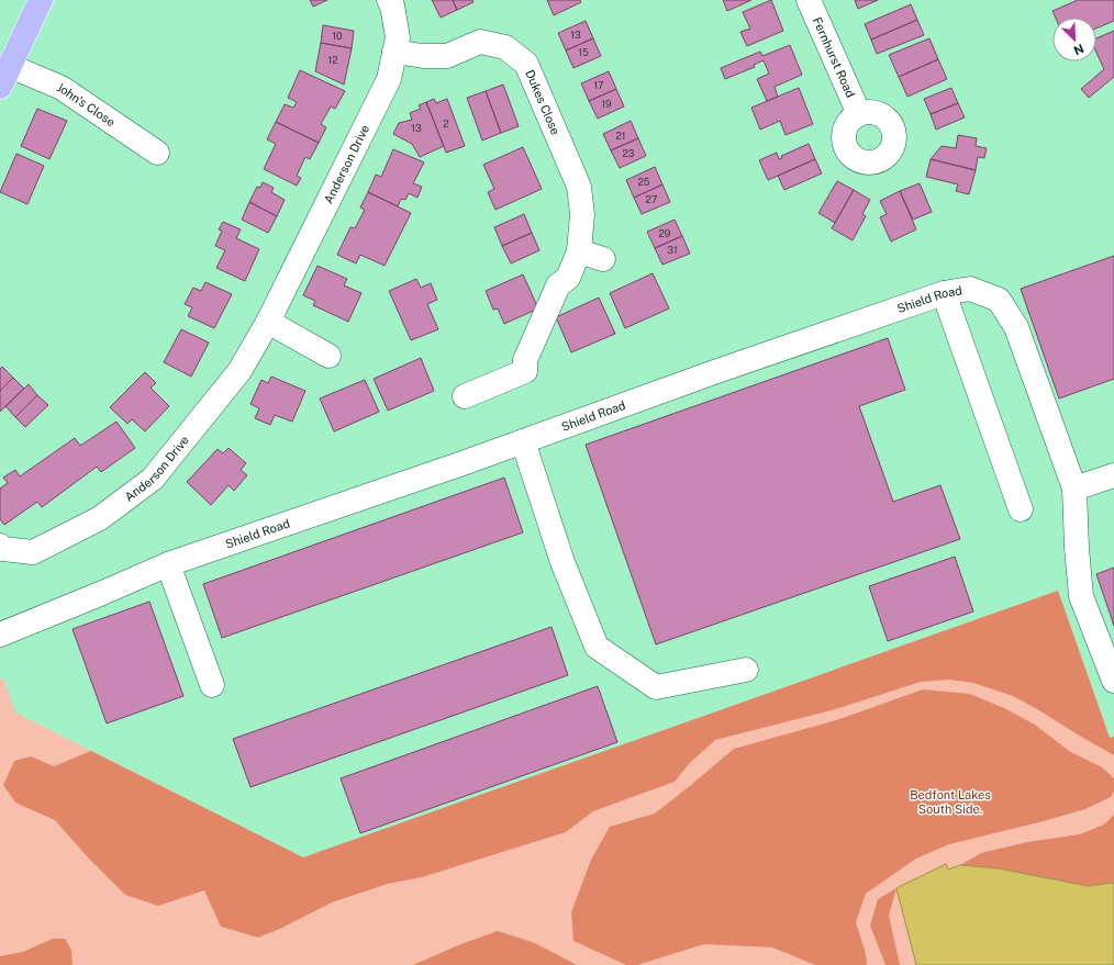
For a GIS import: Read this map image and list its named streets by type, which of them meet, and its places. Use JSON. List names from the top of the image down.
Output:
{
  "streets": {
    "street": [
      "Fernhurst Road",
      "Dukes Close",
      "John's Close",
      "Anderson Drive",
      "Shield Road"
    ]
  },
  "crossings": [
    ["Dukes Close", "Anderson Drive"]
  ],
  "parks": ["Bedfont Lakes South Side."],
  "house_numbers": [
    "13",
    "10",
    "15",
    "12",
    "17",
    "19",
    "2",
    "13",
    "21",
    "23",
    "25",
    "27",
    "29",
    "31"
  ],
  "north": "bottom right"
}
